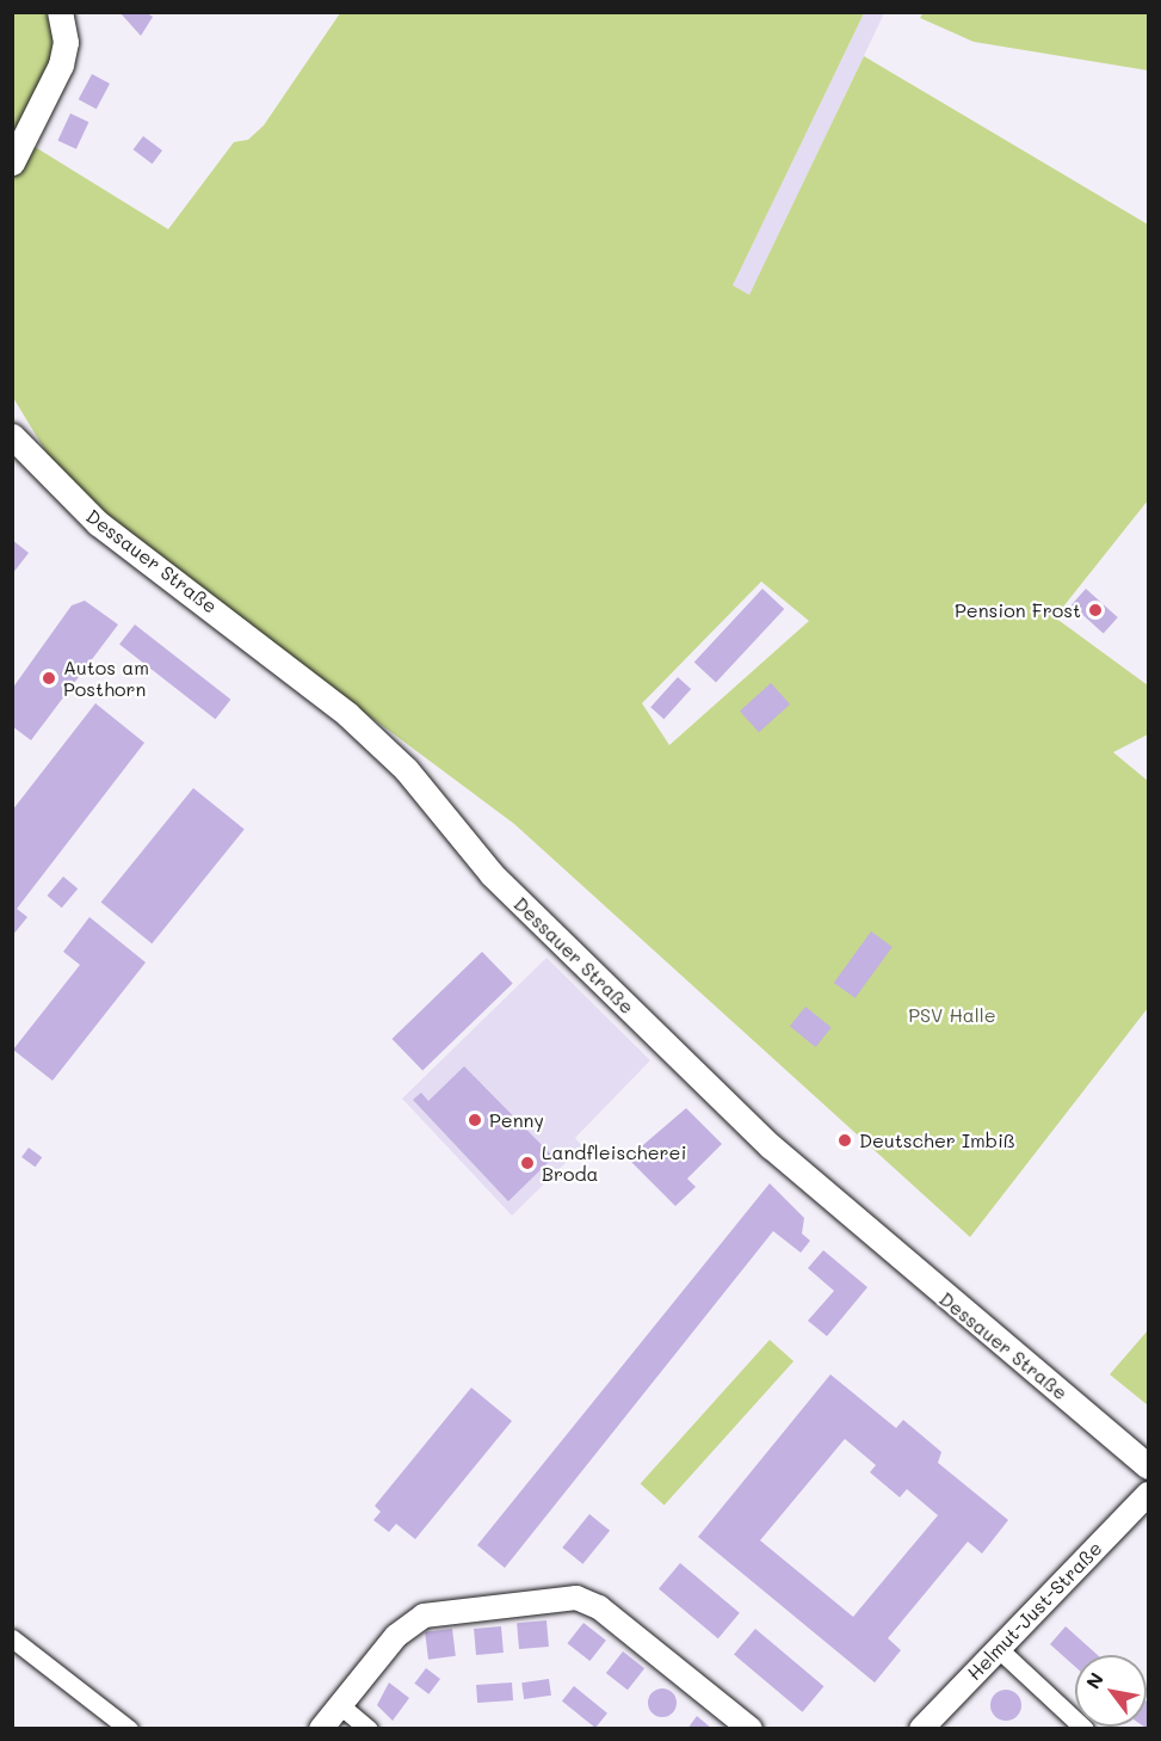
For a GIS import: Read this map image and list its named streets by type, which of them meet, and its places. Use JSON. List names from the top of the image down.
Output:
{
  "streets": {
    "main road": ["Dessauer Straße"],
    "street": ["Helmut-Just-Straße"]
  },
  "parks": ["PSV Halle"],
  "places": [
    "Pension Frost",
    "Autos am Posthorn",
    "Penny",
    "Deutscher Imbiß",
    "Landfleischerei Broda"
  ],
  "north": "top left"
}
